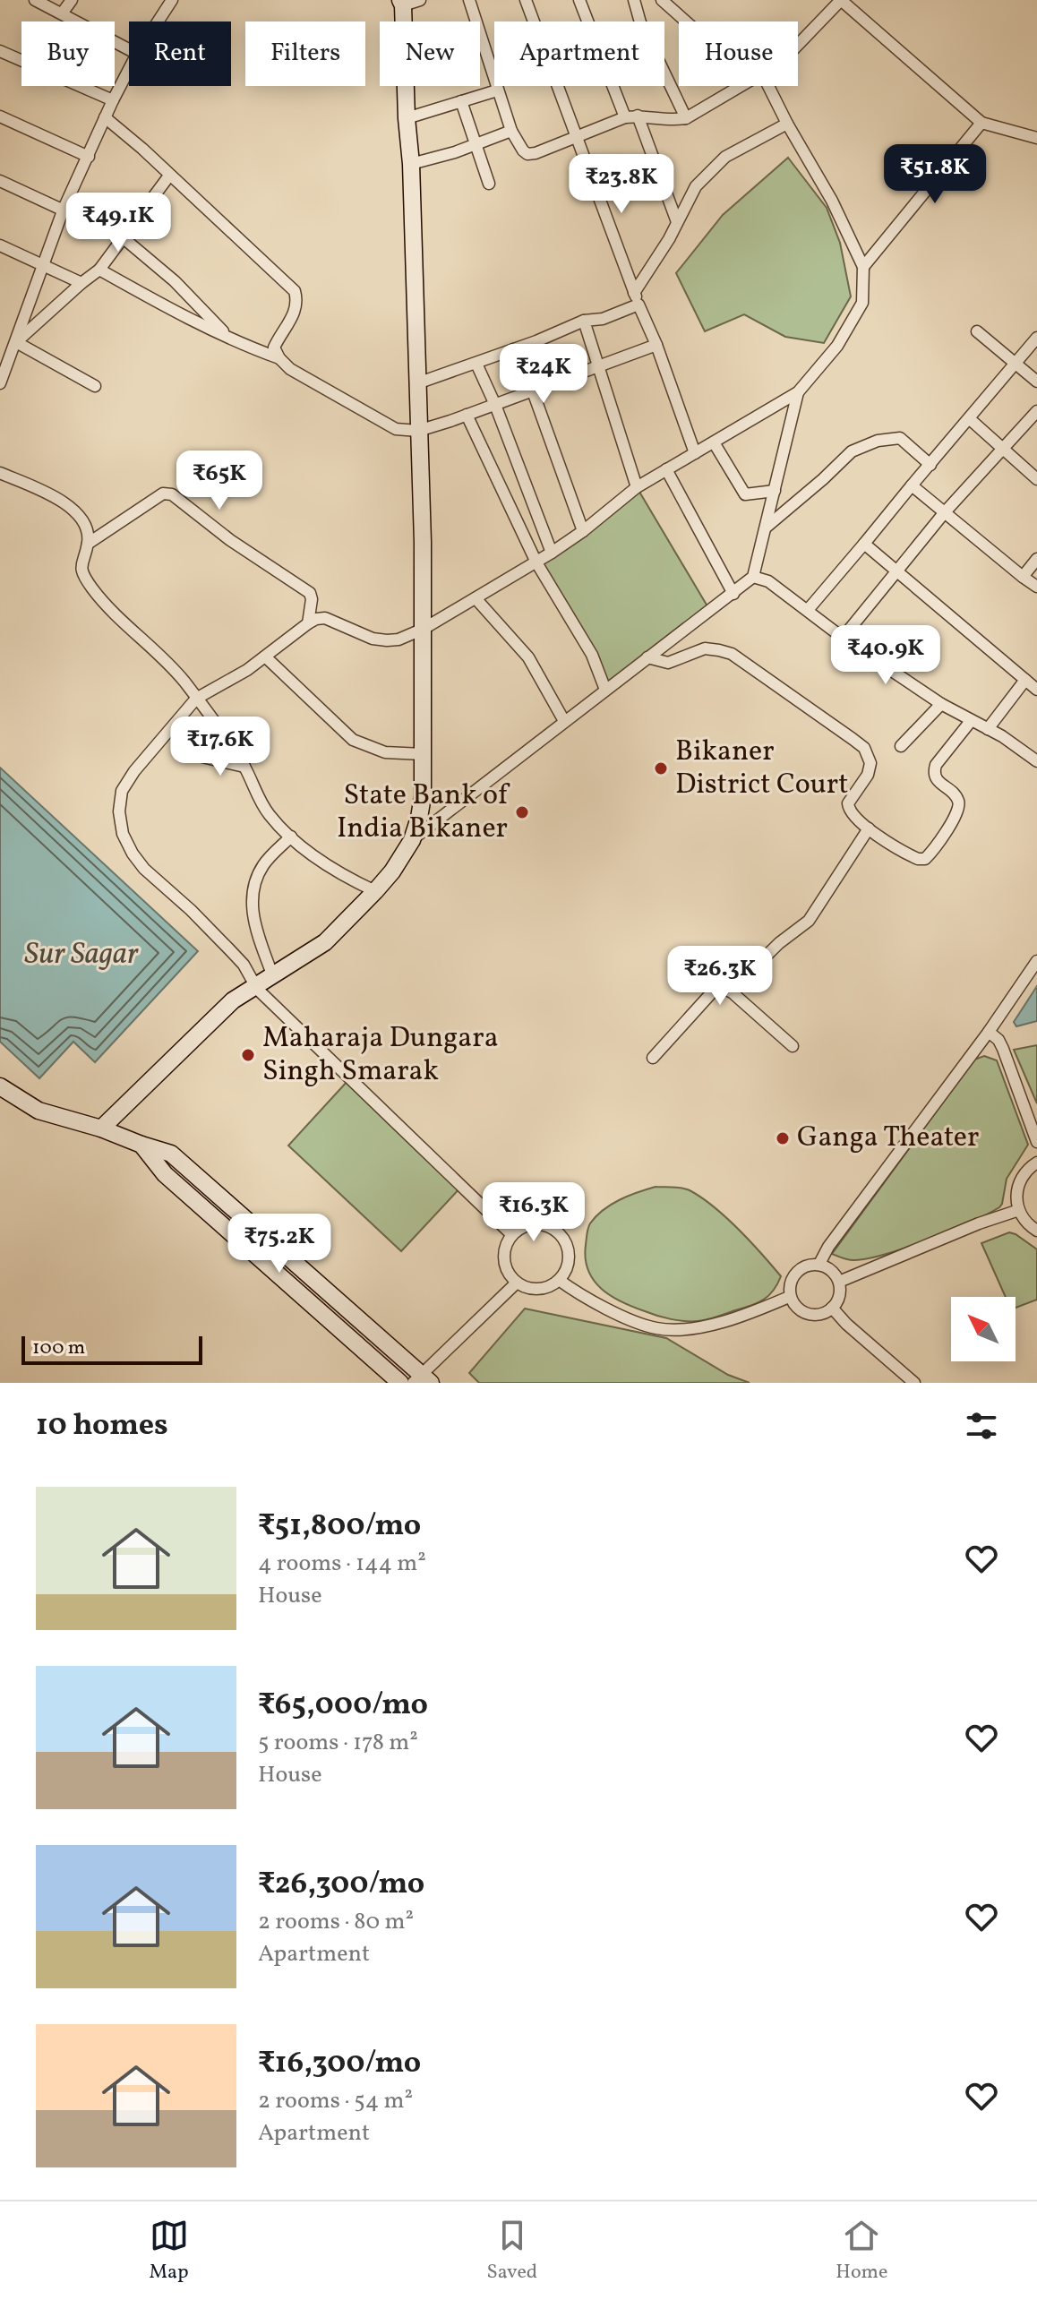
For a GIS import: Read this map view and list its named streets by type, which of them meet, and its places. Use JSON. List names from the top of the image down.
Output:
{
  "water": ["Sur Sagar"],
  "places": [
    "Bikaner District Court",
    "State Bank of India Bikaner",
    "Maharaja Dungara Singh Smarak",
    "Ganga Theater"
  ],
  "scale_bar": "100 m",
  "north": "top left",
  "page": {
    "chip": [
      "Buy",
      "Rent",
      "Filters",
      "New",
      "Apartment",
      "House"
    ],
    "price": [
      "₹51.8K",
      "₹23.8K",
      "₹49.1K",
      "₹24K",
      "₹65K",
      "₹40.9K",
      "₹17.6K",
      "₹26.3K",
      "₹16.3K",
      "₹75.2K"
    ],
    "scale": "100 m",
    "heading": "10 homes",
    "list": [
      {
        "name": "₹51,800/mo",
        "note": "4 rooms · 144 m² · House"
      },
      {
        "name": "₹65,000/mo",
        "note": "5 rooms · 178 m² · House"
      },
      {
        "name": "₹26,300/mo",
        "note": "2 rooms · 80 m² · Apartment"
      },
      {
        "name": "₹16,300/mo",
        "note": "2 rooms · 54 m² · Apartment"
      }
    ],
    "tabs": ["Map", "Saved", "Home"]
  }
}
